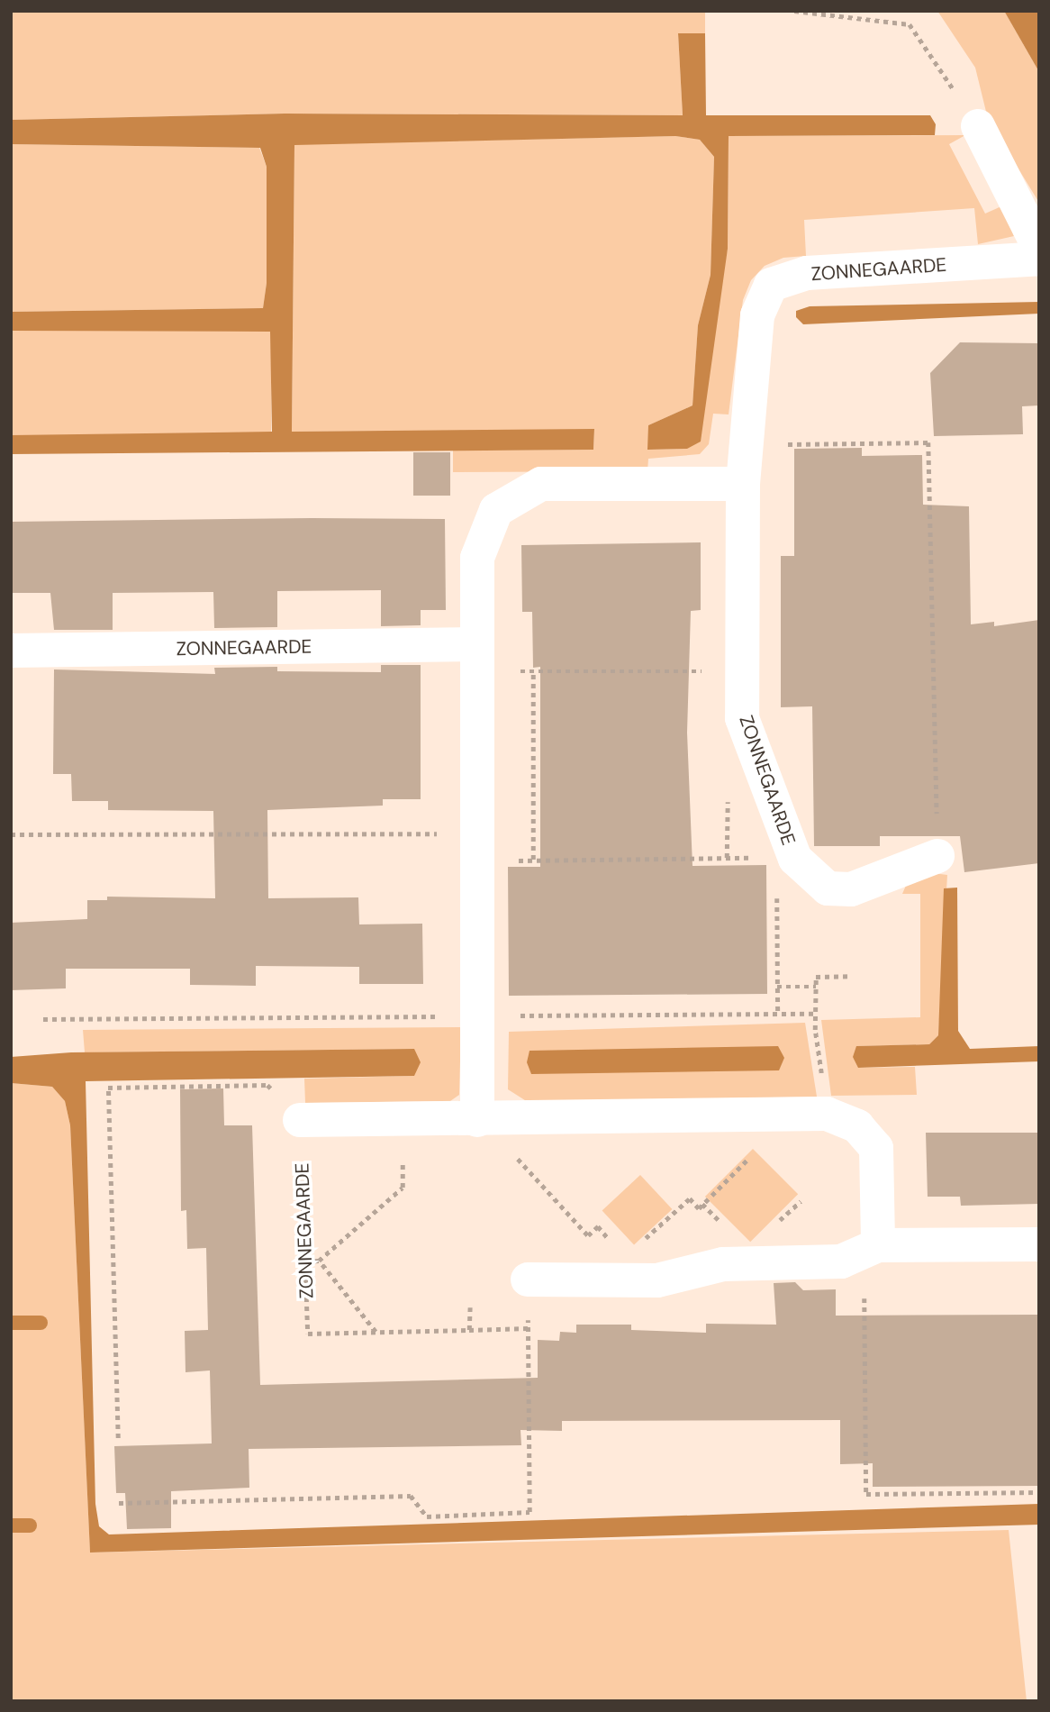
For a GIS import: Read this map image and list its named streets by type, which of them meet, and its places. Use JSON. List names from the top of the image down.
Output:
{
  "streets": {
    "street": ["ZONNEGAARDE"]
  }
}
